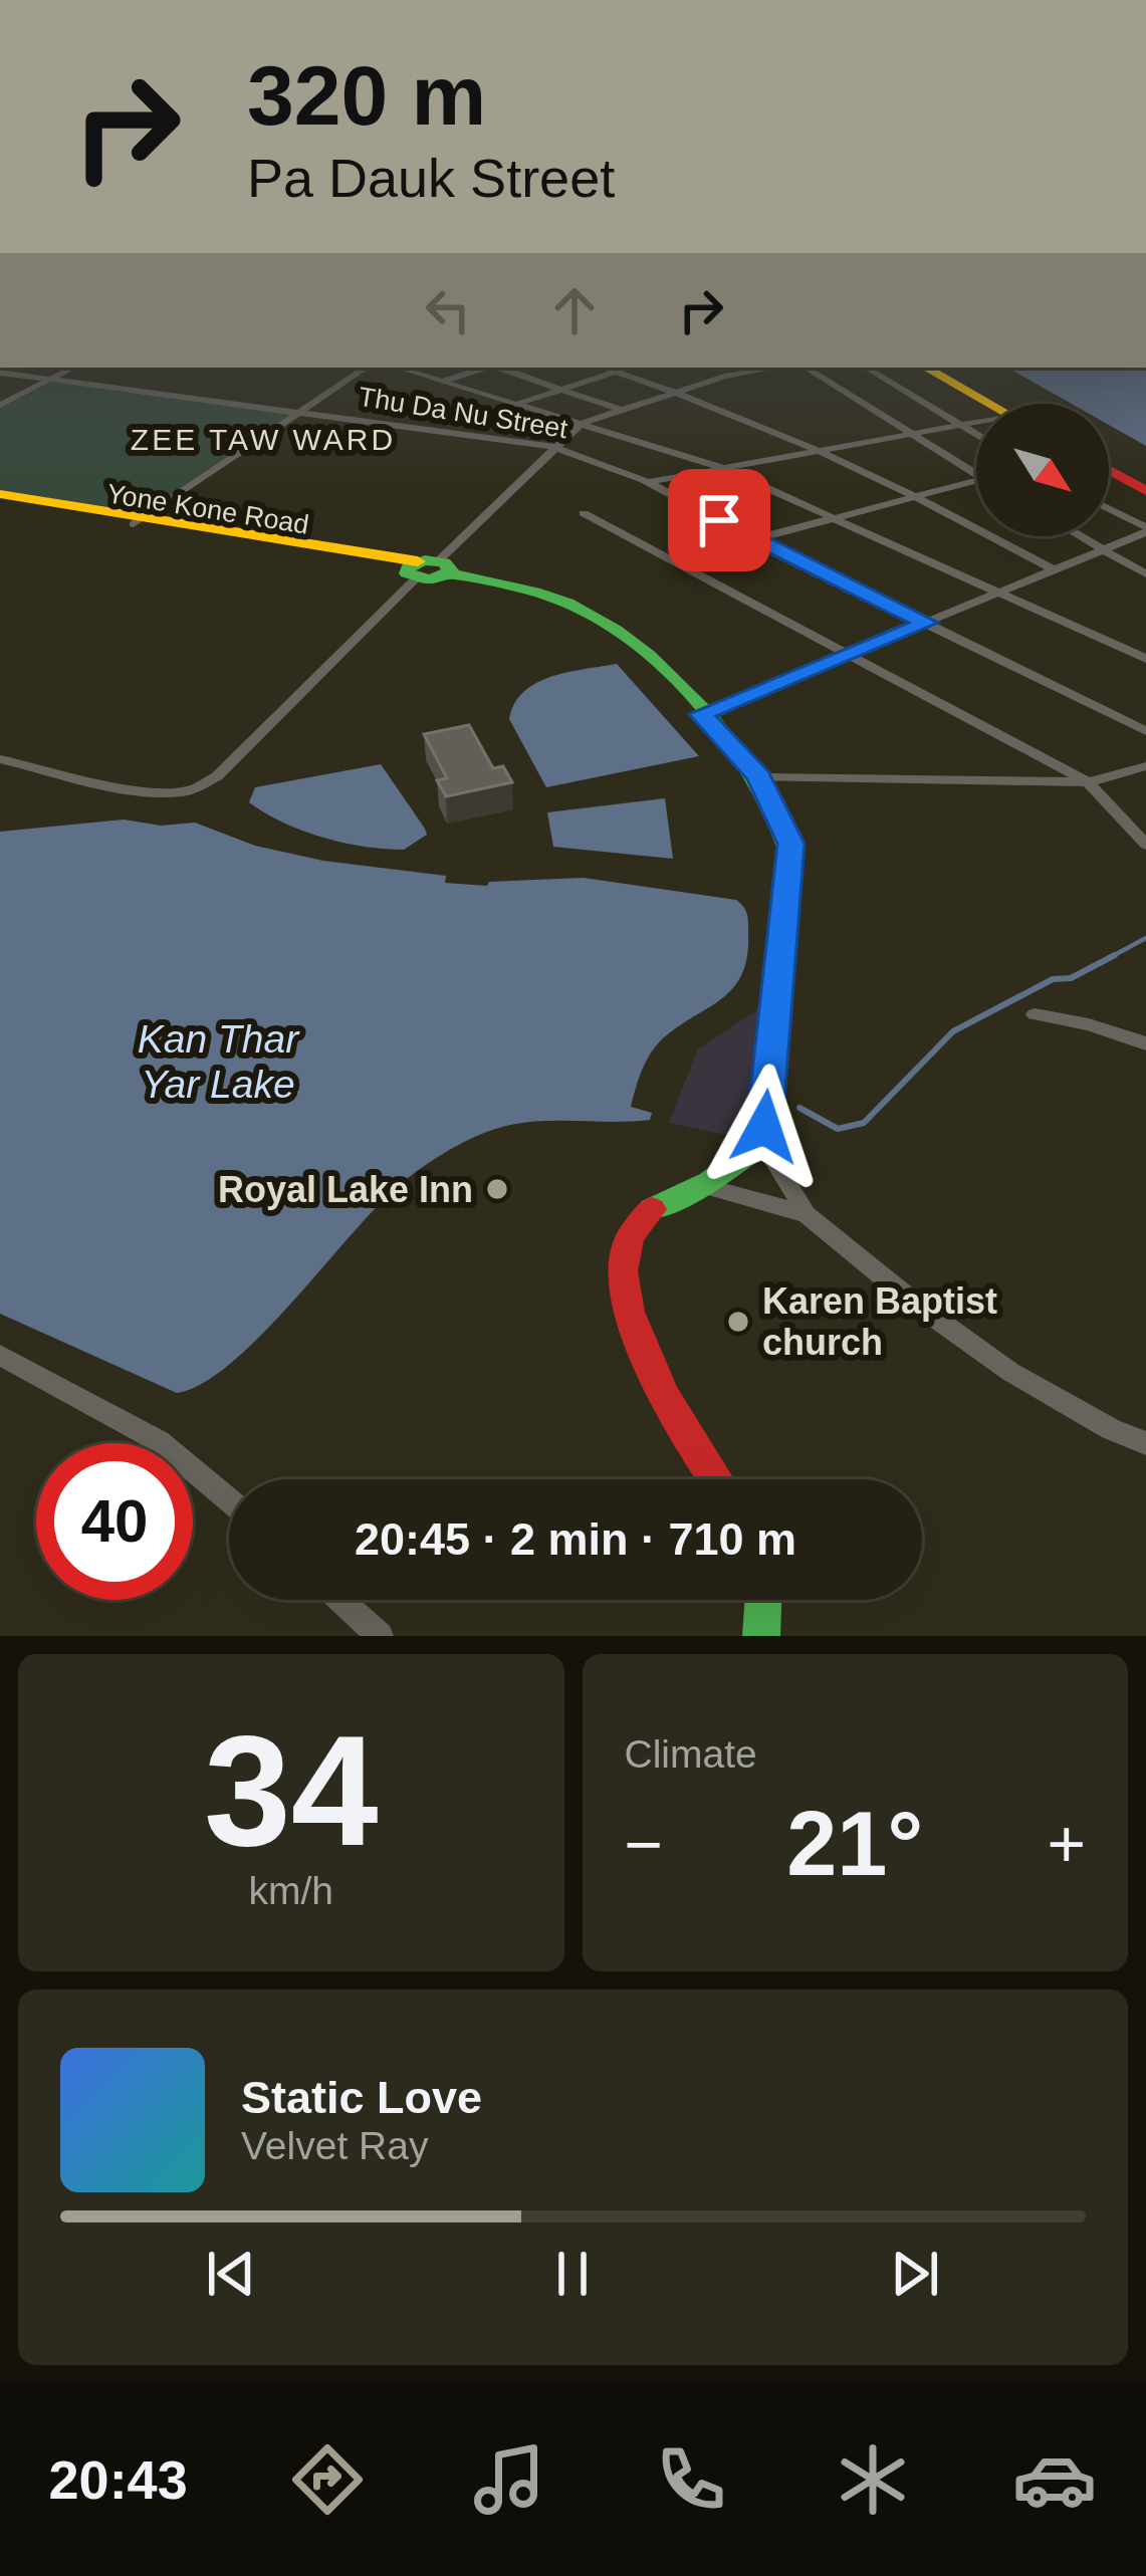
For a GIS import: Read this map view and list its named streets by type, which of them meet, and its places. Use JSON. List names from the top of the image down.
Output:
{
  "streets": {
    "street": ["Thu Da Nu Street", "Yone Kone Road"]
  },
  "districts": ["ZEE TAW WARD"],
  "water": ["Kan Thar Yar Lake"],
  "places": ["Royal Lake Inn", "Karen Baptist church"],
  "north": "bottom right",
  "page": {
    "turn": ["320 m", "Pa Dauk Street"],
    "limit": "40",
    "trip": "20:45 · 2 min · 710 m",
    "tile": [
      ["34", "km/h"],
      "Climate"
    ],
    "heat": ["−", "21°", "+"],
    "song": ["Static Love", "Velvet Ray"],
    "tabs": "20:43"
  }
}
